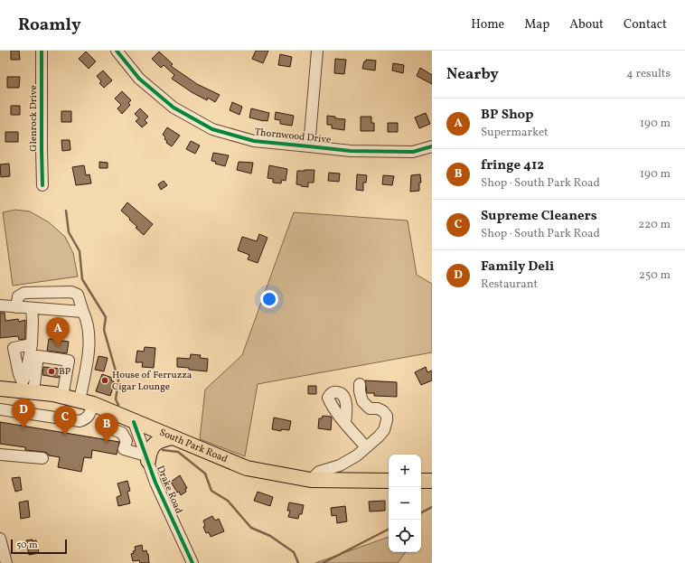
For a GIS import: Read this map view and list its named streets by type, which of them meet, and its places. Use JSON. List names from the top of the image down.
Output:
{
  "streets": {
    "main road": ["South Park Road"],
    "street": ["Glenrock Drive", "Thornwood Drive", "Drake Road"]
  },
  "crossings": [
    ["South Park Road", "Drake Road"]
  ],
  "places": ["BP", "House of Ferruzza Cigar Lounge"],
  "scale_bar": "50 m",
  "page": {
    "header": "Roamly",
    "nav": [
      "Home",
      "Map",
      "About",
      "Contact"
    ],
    "heading": ["Nearby", "4 results"],
    "list": [
      {
        "mark": "A",
        "name": "BP Shop",
        "note": "Supermarket",
        "value": "190 m"
      },
      {
        "mark": "B",
        "name": "fringe 412",
        "note": "Shop · South Park Road",
        "value": "190 m"
      },
      {
        "mark": "C",
        "name": "Supreme Cleaners",
        "note": "Shop · South Park Road",
        "value": "220 m"
      },
      {
        "mark": "D",
        "name": "Family Deli",
        "note": "Restaurant",
        "value": "250 m"
      }
    ],
    "pins": [
      "A",
      "D",
      "C",
      "B"
    ],
    "map_buttons": ["+", "−"],
    "scale": "50 m"
  }
}
